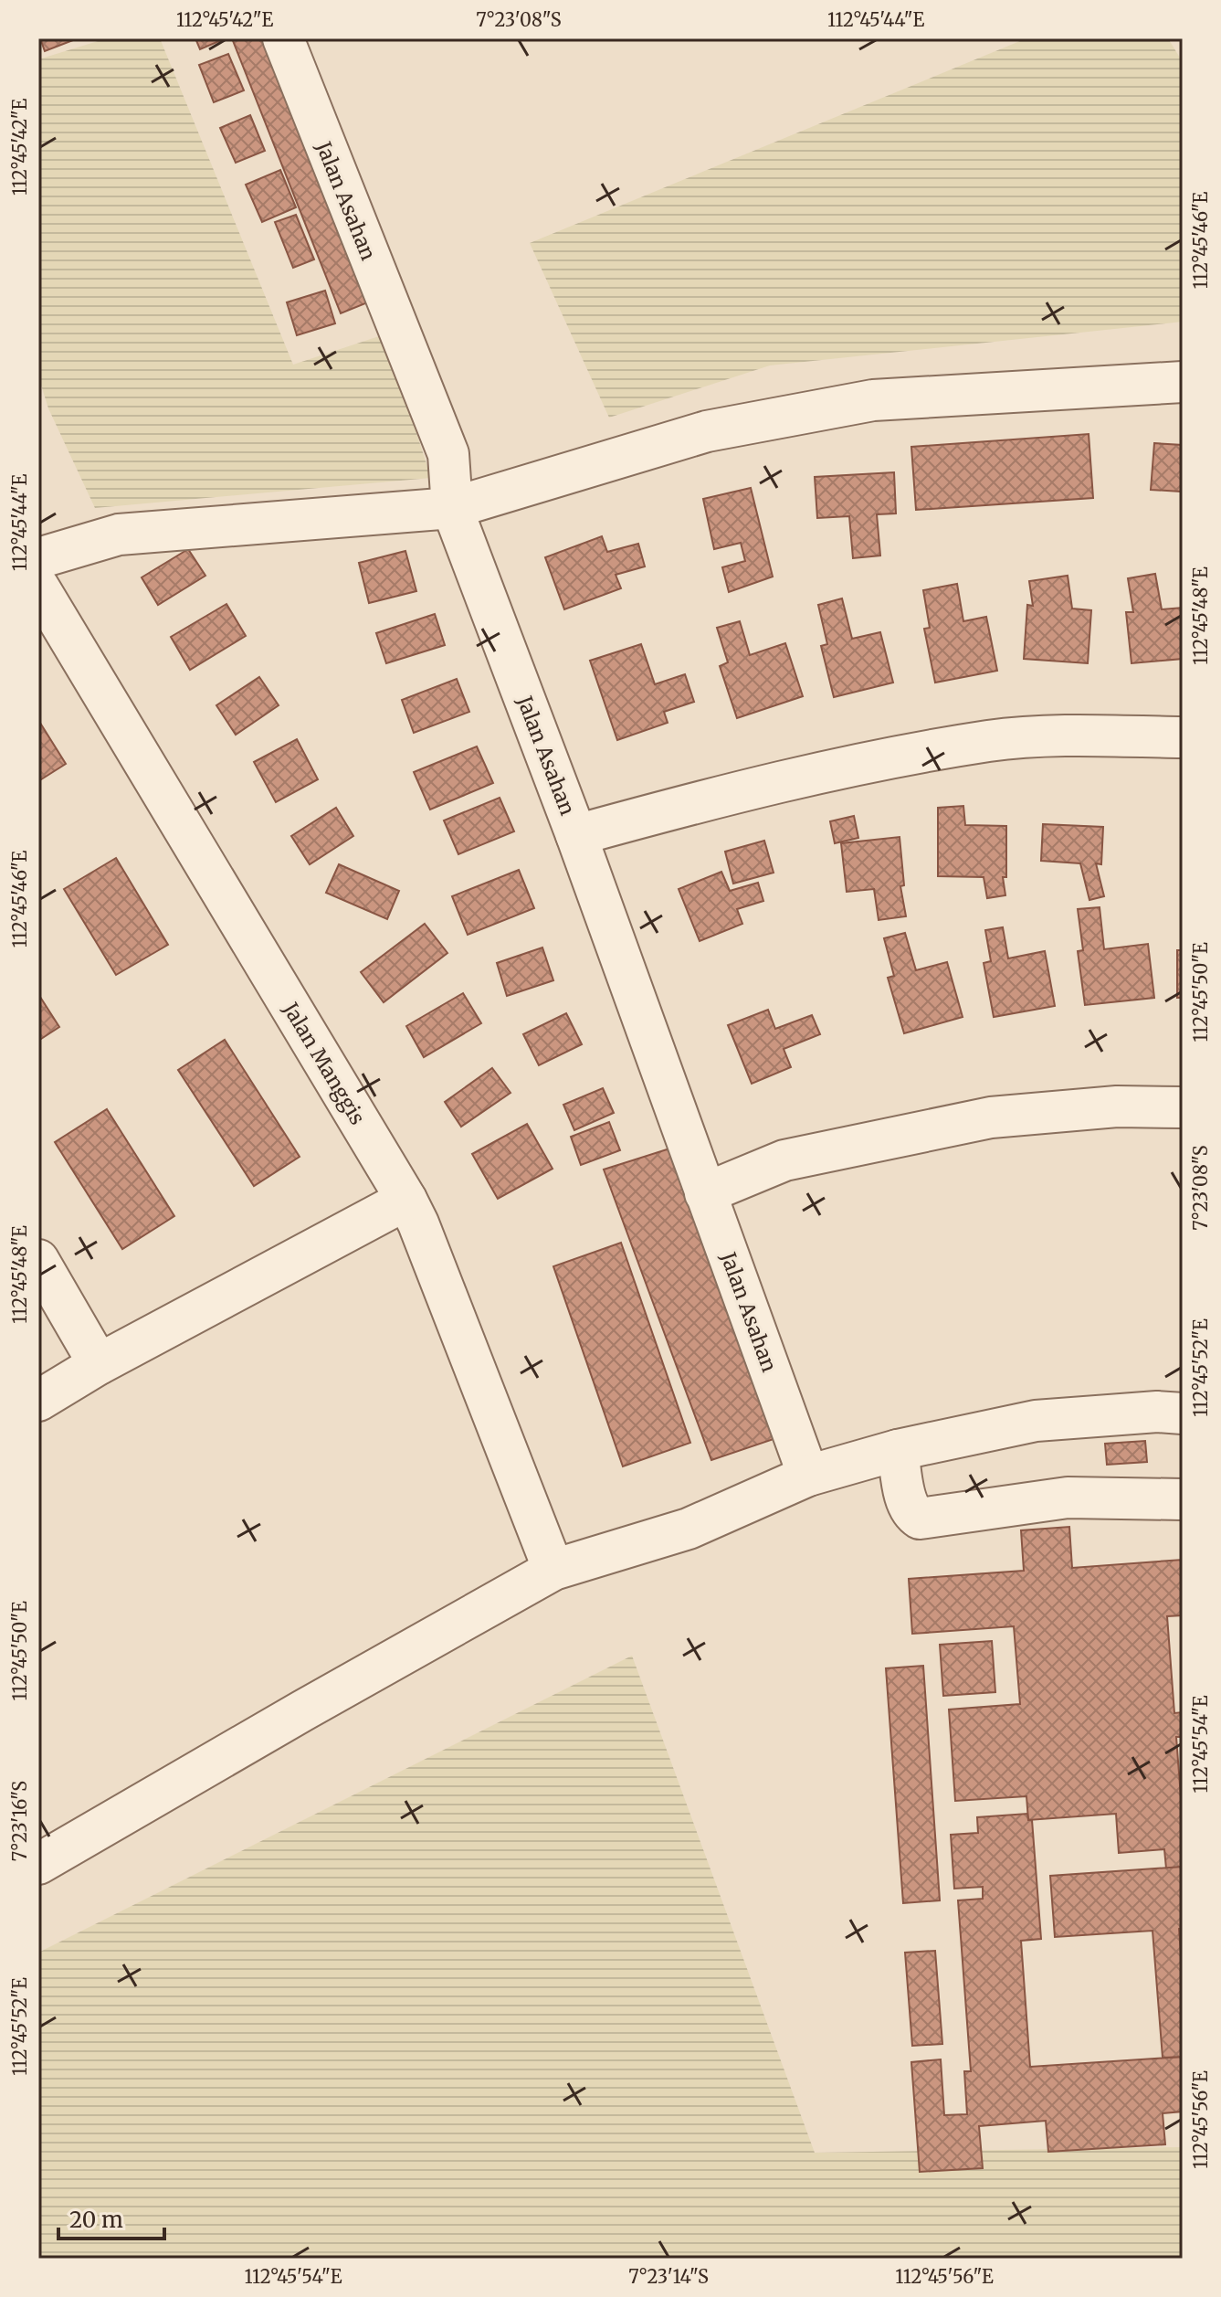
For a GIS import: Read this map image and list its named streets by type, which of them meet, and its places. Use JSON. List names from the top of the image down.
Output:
{
  "streets": {
    "street": ["Jalan Asahan", "Jalan Manggis"]
  },
  "scale_bar": "20 m",
  "coordinates": [
    "112°45'42\"E",
    "7°23'08\"S",
    "112°45'44\"E",
    "112°45'46\"E",
    "112°45'48\"E",
    "112°45'50\"E",
    "112°45'52\"E",
    "112°45'54\"E",
    "7°23'16\"S",
    "112°45'56\"E",
    "7°23'14\"S"
  ]
}
